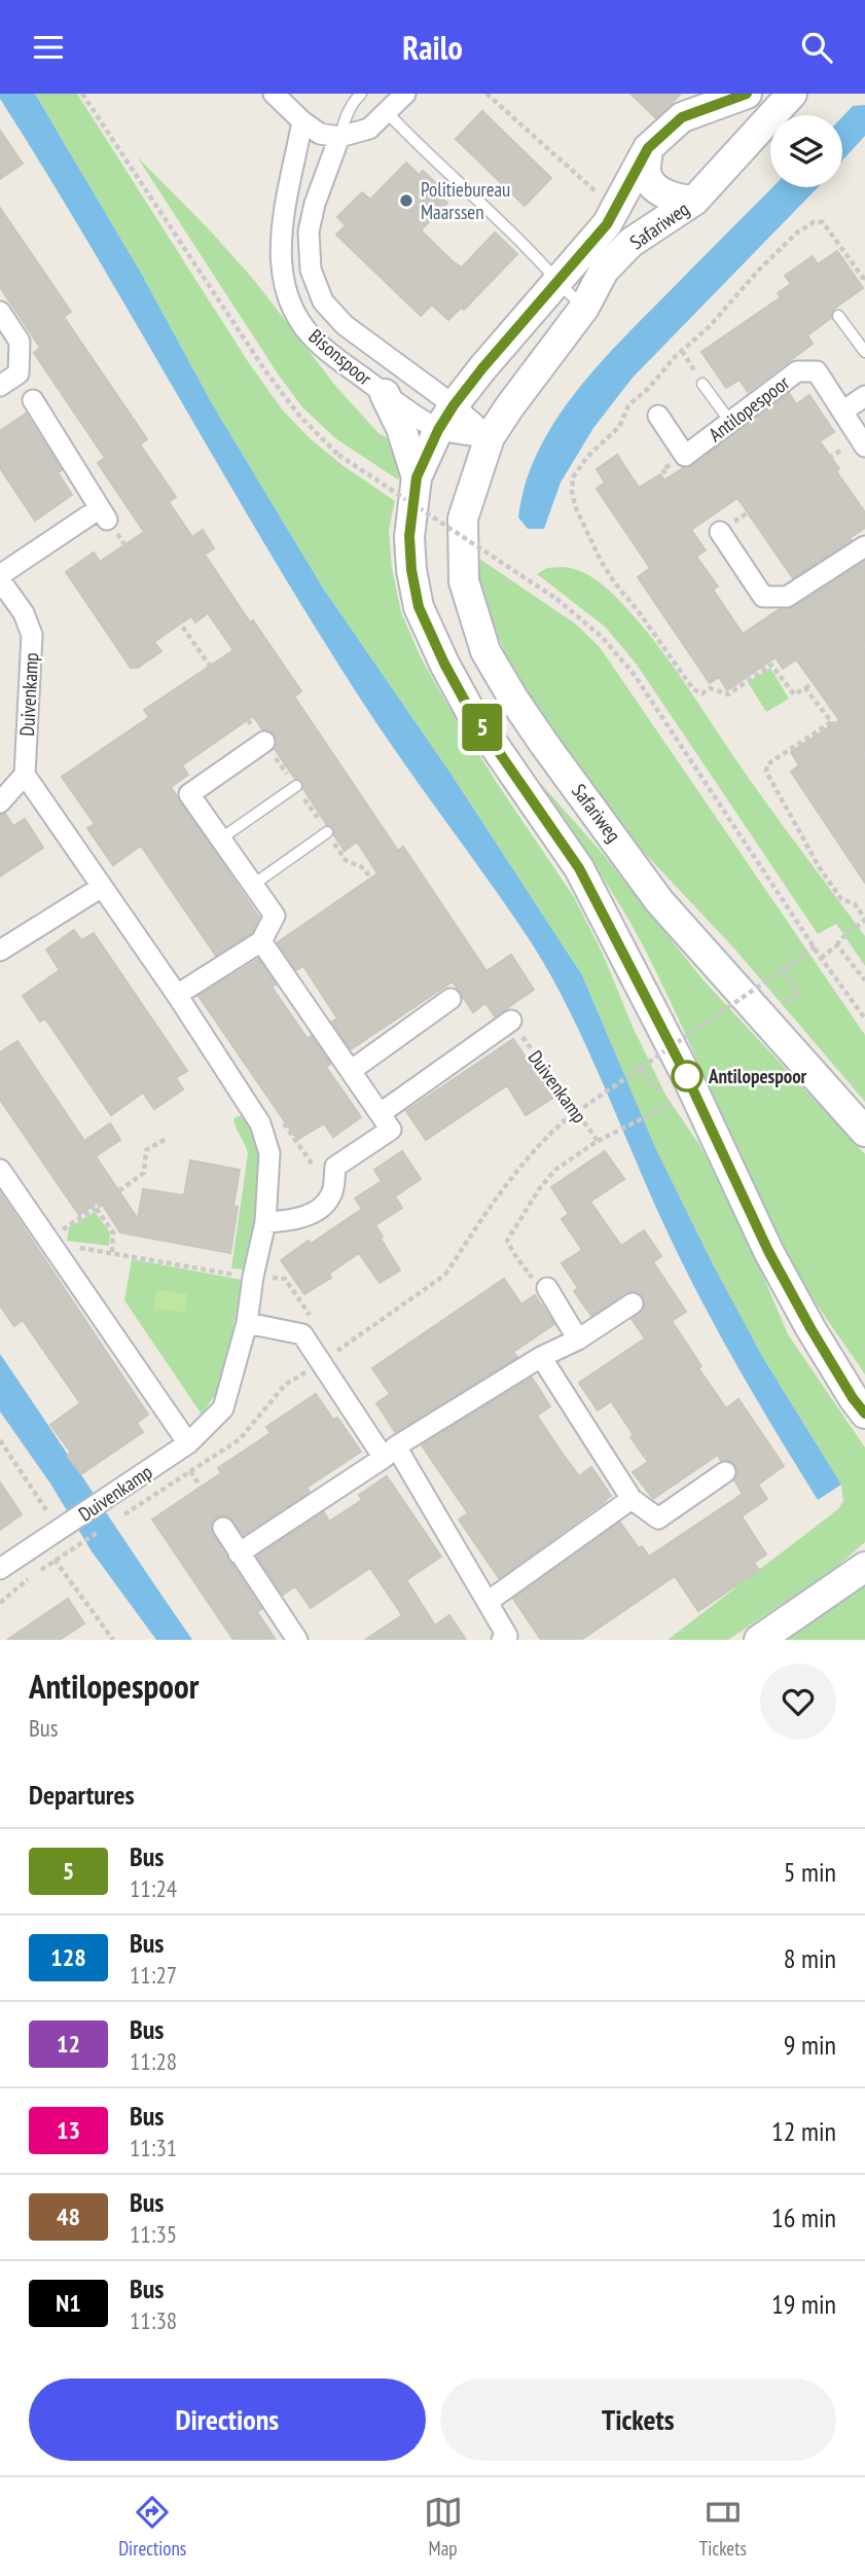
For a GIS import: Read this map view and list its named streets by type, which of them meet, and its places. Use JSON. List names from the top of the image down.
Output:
{
  "streets": {
    "street": [
      "Safariweg",
      "Bisonspoor",
      "Antilopespoor",
      "Duivenkamp"
    ]
  },
  "crossings": [
    ["Safariweg", "Bisonspoor"]
  ],
  "places": ["Politiebureau Maarssen", "Antilopespoor"],
  "lines": ["bus line 5"],
  "page": {
    "header": "Railo",
    "on_map": "5",
    "heading": [
      ["Antilopespoor", "Bus"],
      "Departures"
    ],
    "list": [
      {
        "mark": "5",
        "name": "Bus",
        "note": "11:24",
        "value": "5 min"
      },
      {
        "mark": "128",
        "name": "Bus",
        "note": "11:27",
        "value": "8 min"
      },
      {
        "mark": "12",
        "name": "Bus",
        "note": "11:28",
        "value": "9 min"
      },
      {
        "mark": "13",
        "name": "Bus",
        "note": "11:31",
        "value": "12 min"
      },
      {
        "mark": "48",
        "name": "Bus",
        "note": "11:35",
        "value": "16 min"
      },
      {
        "mark": "N1",
        "name": "Bus",
        "note": "11:38",
        "value": "19 min"
      }
    ],
    "buttons": ["Directions", "Tickets"],
    "tabs": ["Directions", "Map", "Tickets"]
  }
}
